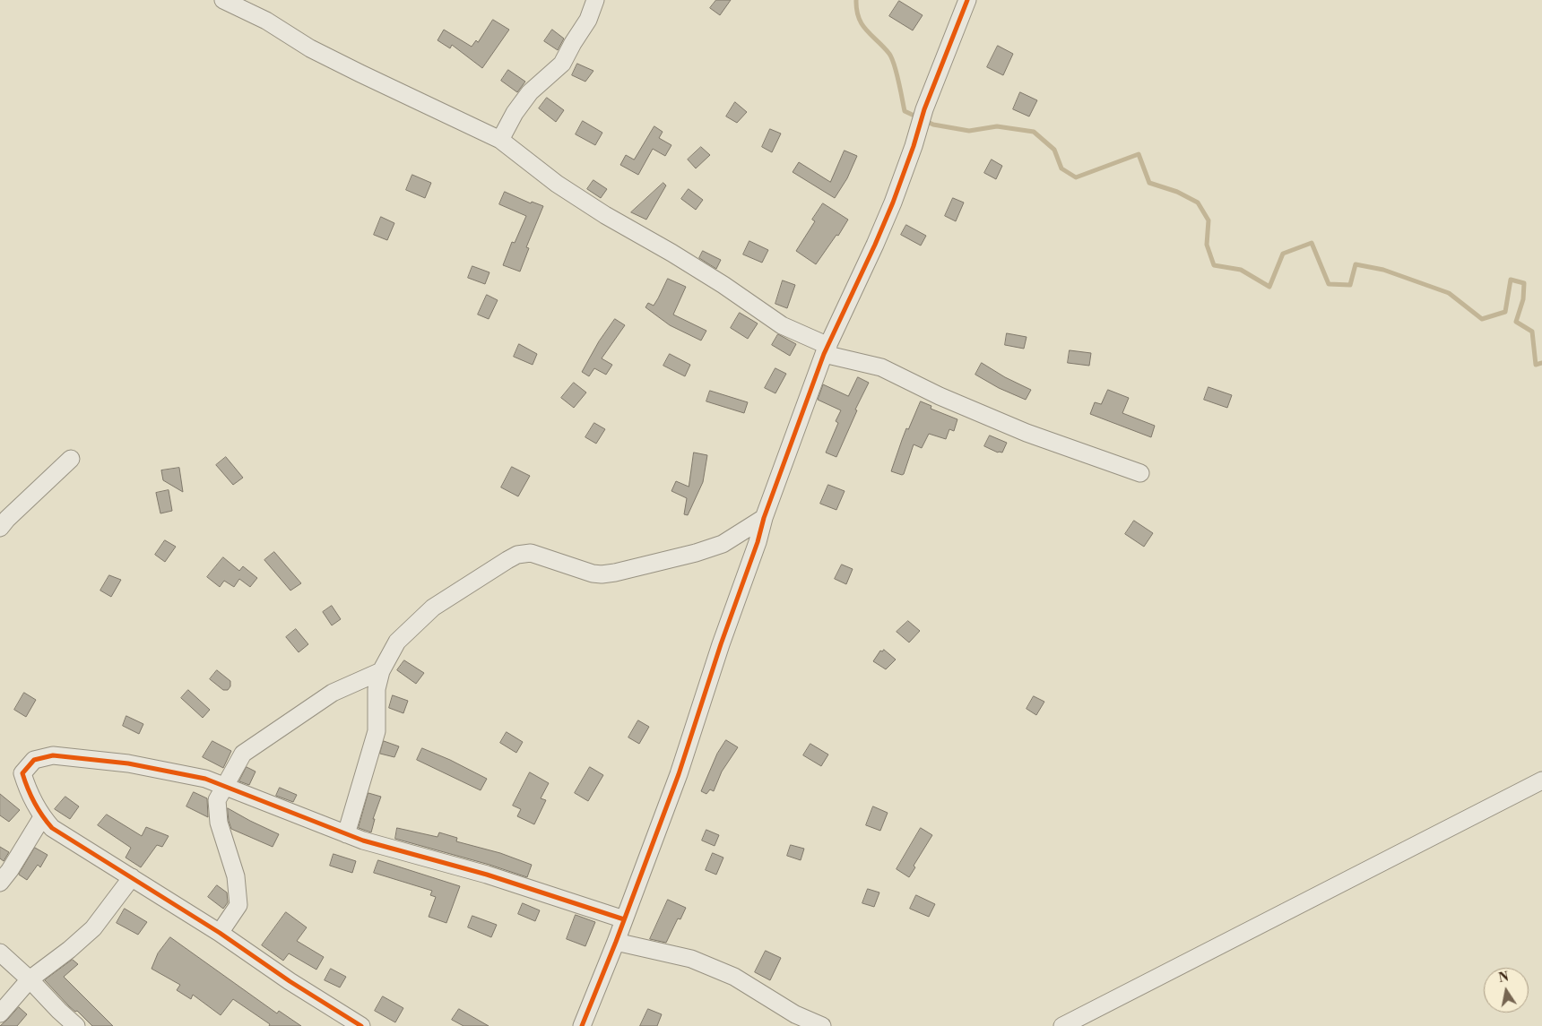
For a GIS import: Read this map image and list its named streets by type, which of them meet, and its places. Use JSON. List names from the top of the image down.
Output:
{
  "north": "top"
}
